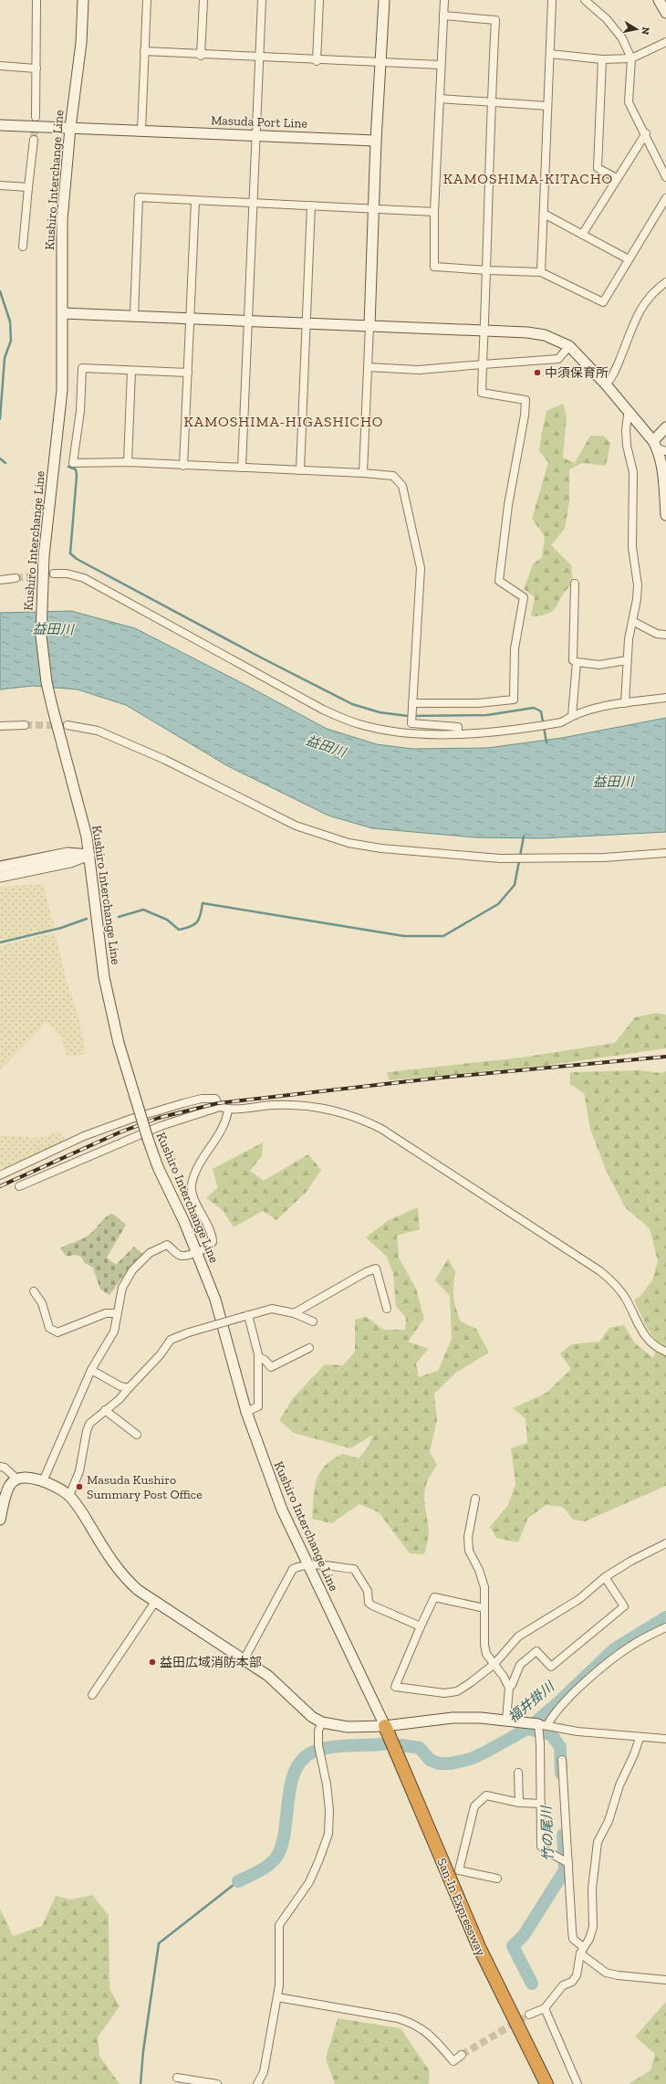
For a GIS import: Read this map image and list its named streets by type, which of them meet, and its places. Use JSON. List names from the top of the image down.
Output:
{
  "streets": {
    "highway": ["San-In Expressway"],
    "main road": ["Masuda Port Line", "Kushiro Interchange Line"]
  },
  "crossings": [
    ["Masuda Port Line", "Kushiro Interchange Line"],
    ["Kushiro Interchange Line", "San-In Expressway"]
  ],
  "districts": ["KAMOSHIMA-KITACHO", "KAMOSHIMA-HIGASHICHO"],
  "water": ["益田川", "福井掛川", "竹の尾川"],
  "places": ["中須保育所", "Masuda Kushiro Summary Post Office", "益田広域消防本部"],
  "north": "right"
}
